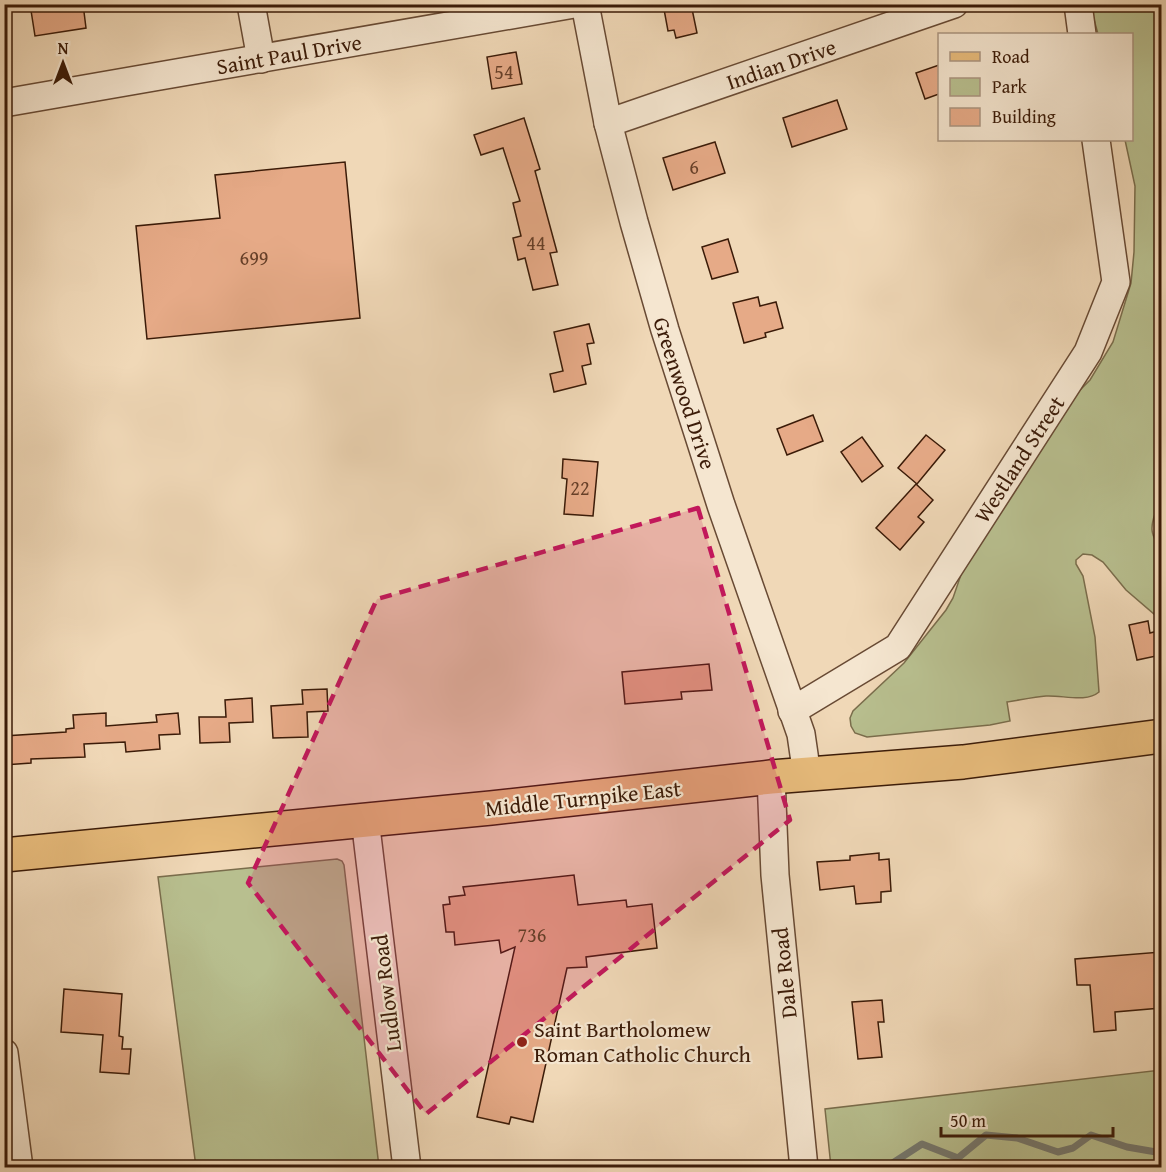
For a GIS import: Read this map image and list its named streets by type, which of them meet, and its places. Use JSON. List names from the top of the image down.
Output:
{
  "streets": {
    "main road": ["Middle Turnpike East"],
    "street": [
      "Saint Paul Drive",
      "Indian Drive",
      "Greenwood Drive",
      "Westland Street",
      "Dale Road",
      "Ludlow Road"
    ]
  },
  "crossings": [
    ["Indian Drive", "Greenwood Drive"],
    ["Greenwood Drive", "Westland Street"],
    ["Greenwood Drive", "Middle Turnpike East"],
    ["Middle Turnpike East", "Dale Road"],
    ["Middle Turnpike East", "Ludlow Road"]
  ],
  "places": ["Saint Bartholomew Roman Catholic Church"],
  "house_numbers": [
    "54",
    "6",
    "44",
    "699",
    "22",
    "736"
  ],
  "legend": ["Road", "Park", "Building"],
  "scale_bar": "50 m",
  "north": "top"
}
